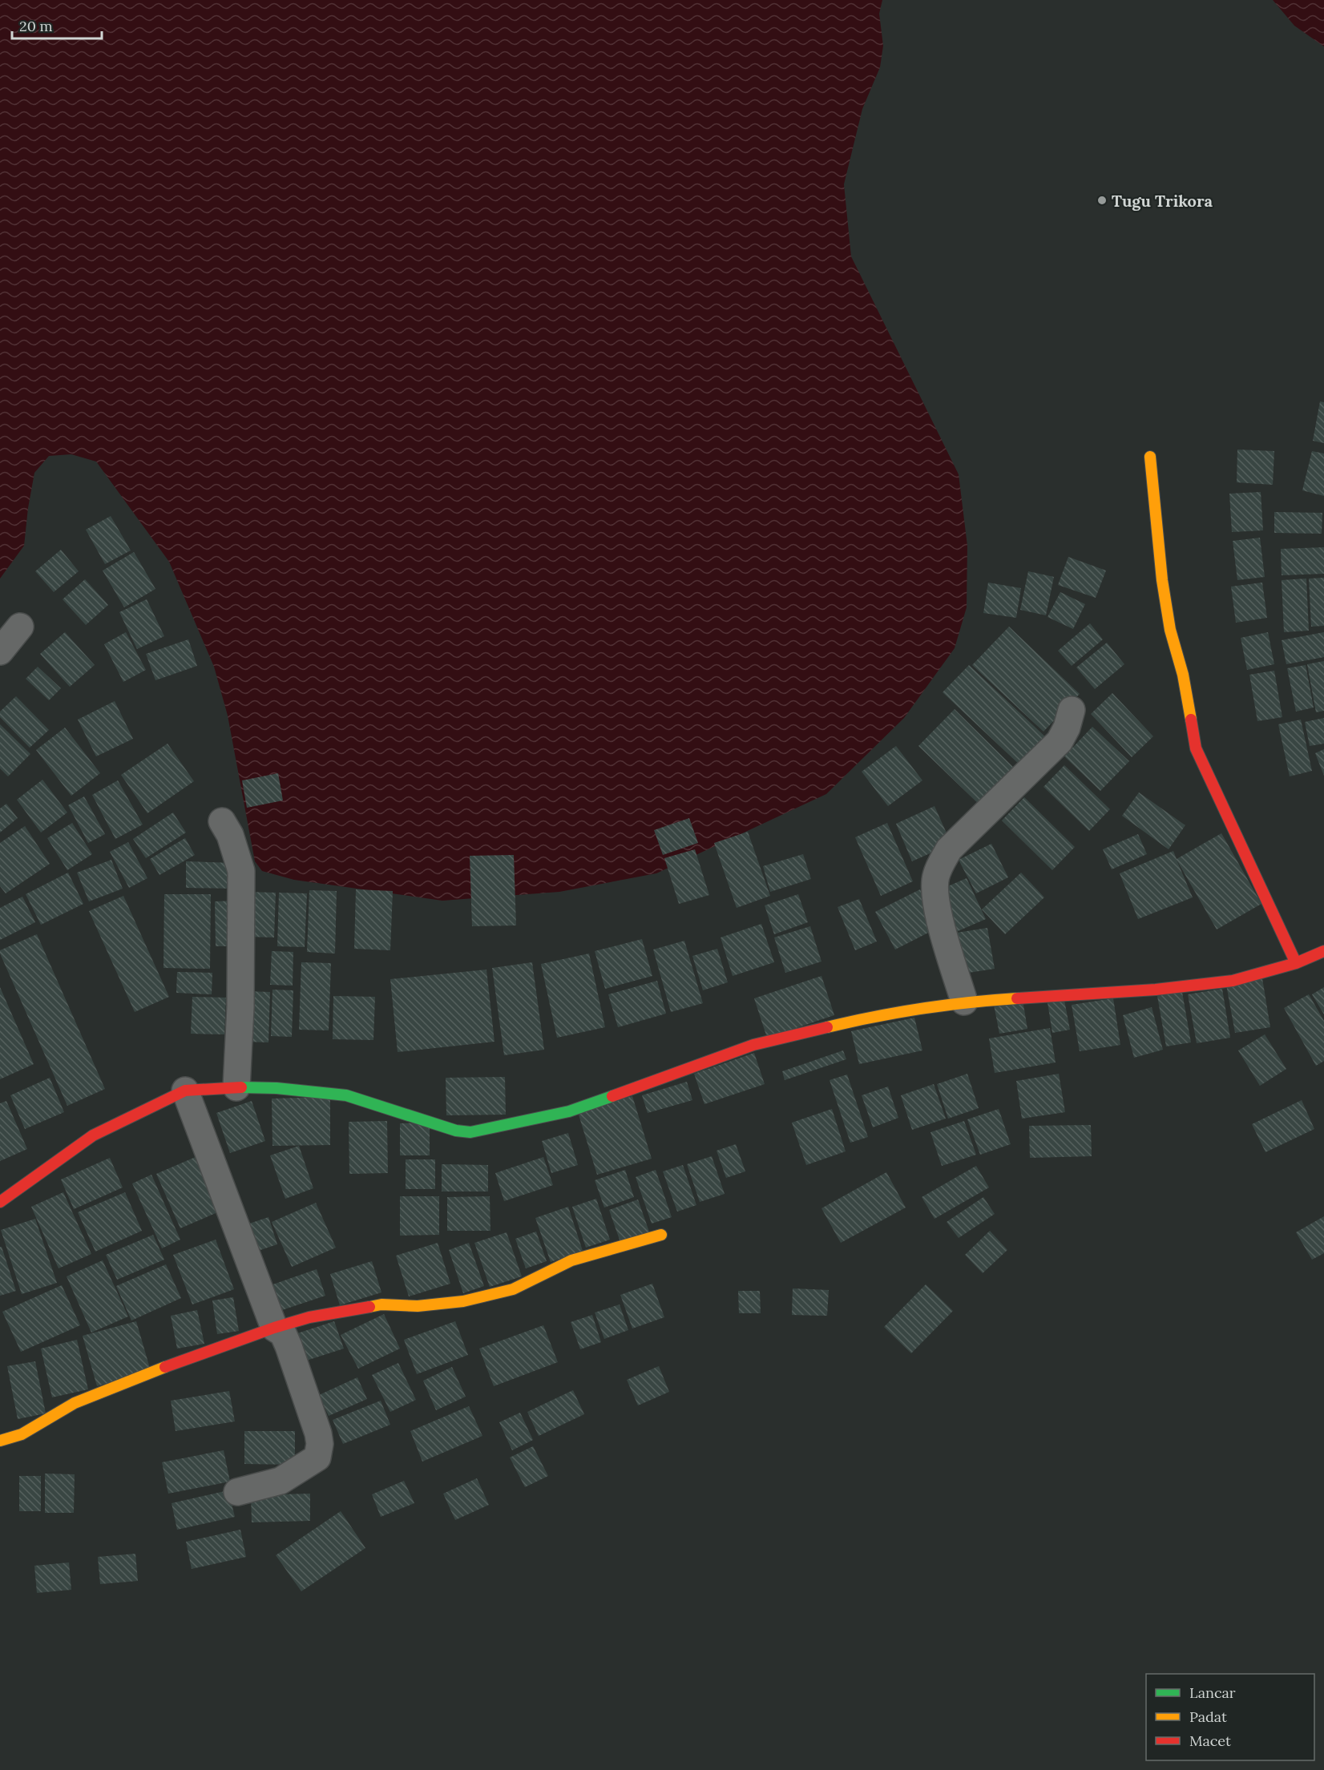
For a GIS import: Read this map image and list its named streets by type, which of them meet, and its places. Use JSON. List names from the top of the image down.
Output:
{
  "places": ["Tugu Trikora"],
  "legend": ["Lancar", "Padat", "Macet"],
  "scale_bar": "20 m"
}
